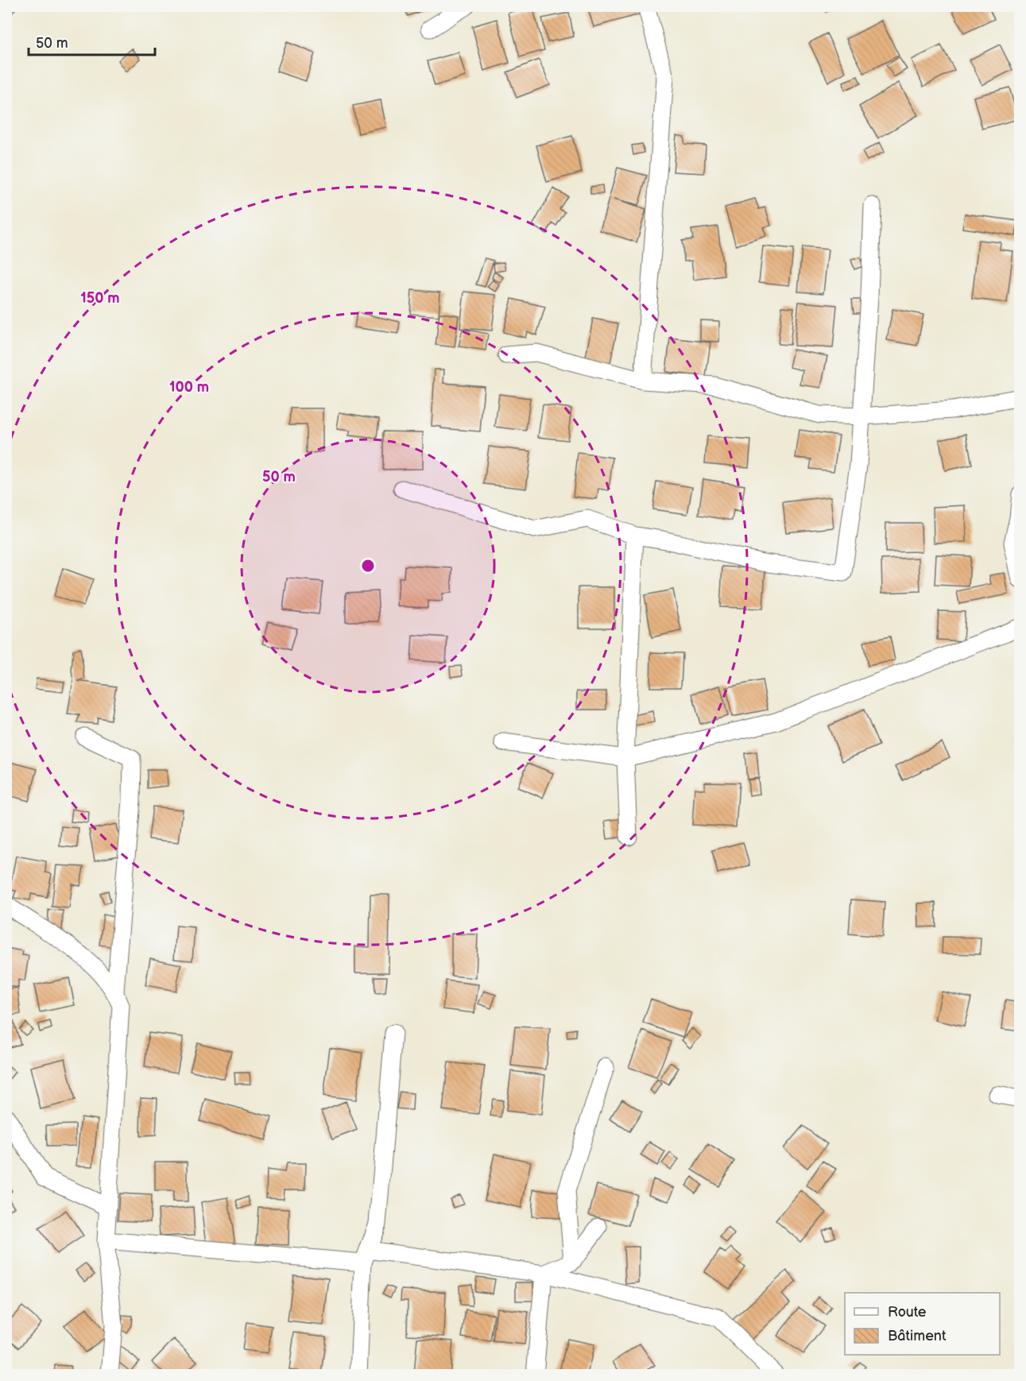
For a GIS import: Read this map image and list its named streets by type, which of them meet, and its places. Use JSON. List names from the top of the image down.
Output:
{
  "legend": ["Route", "Bâtiment"],
  "scale_bar": "50 m",
  "rings": ["150 m", "100 m", "50 m"]
}
